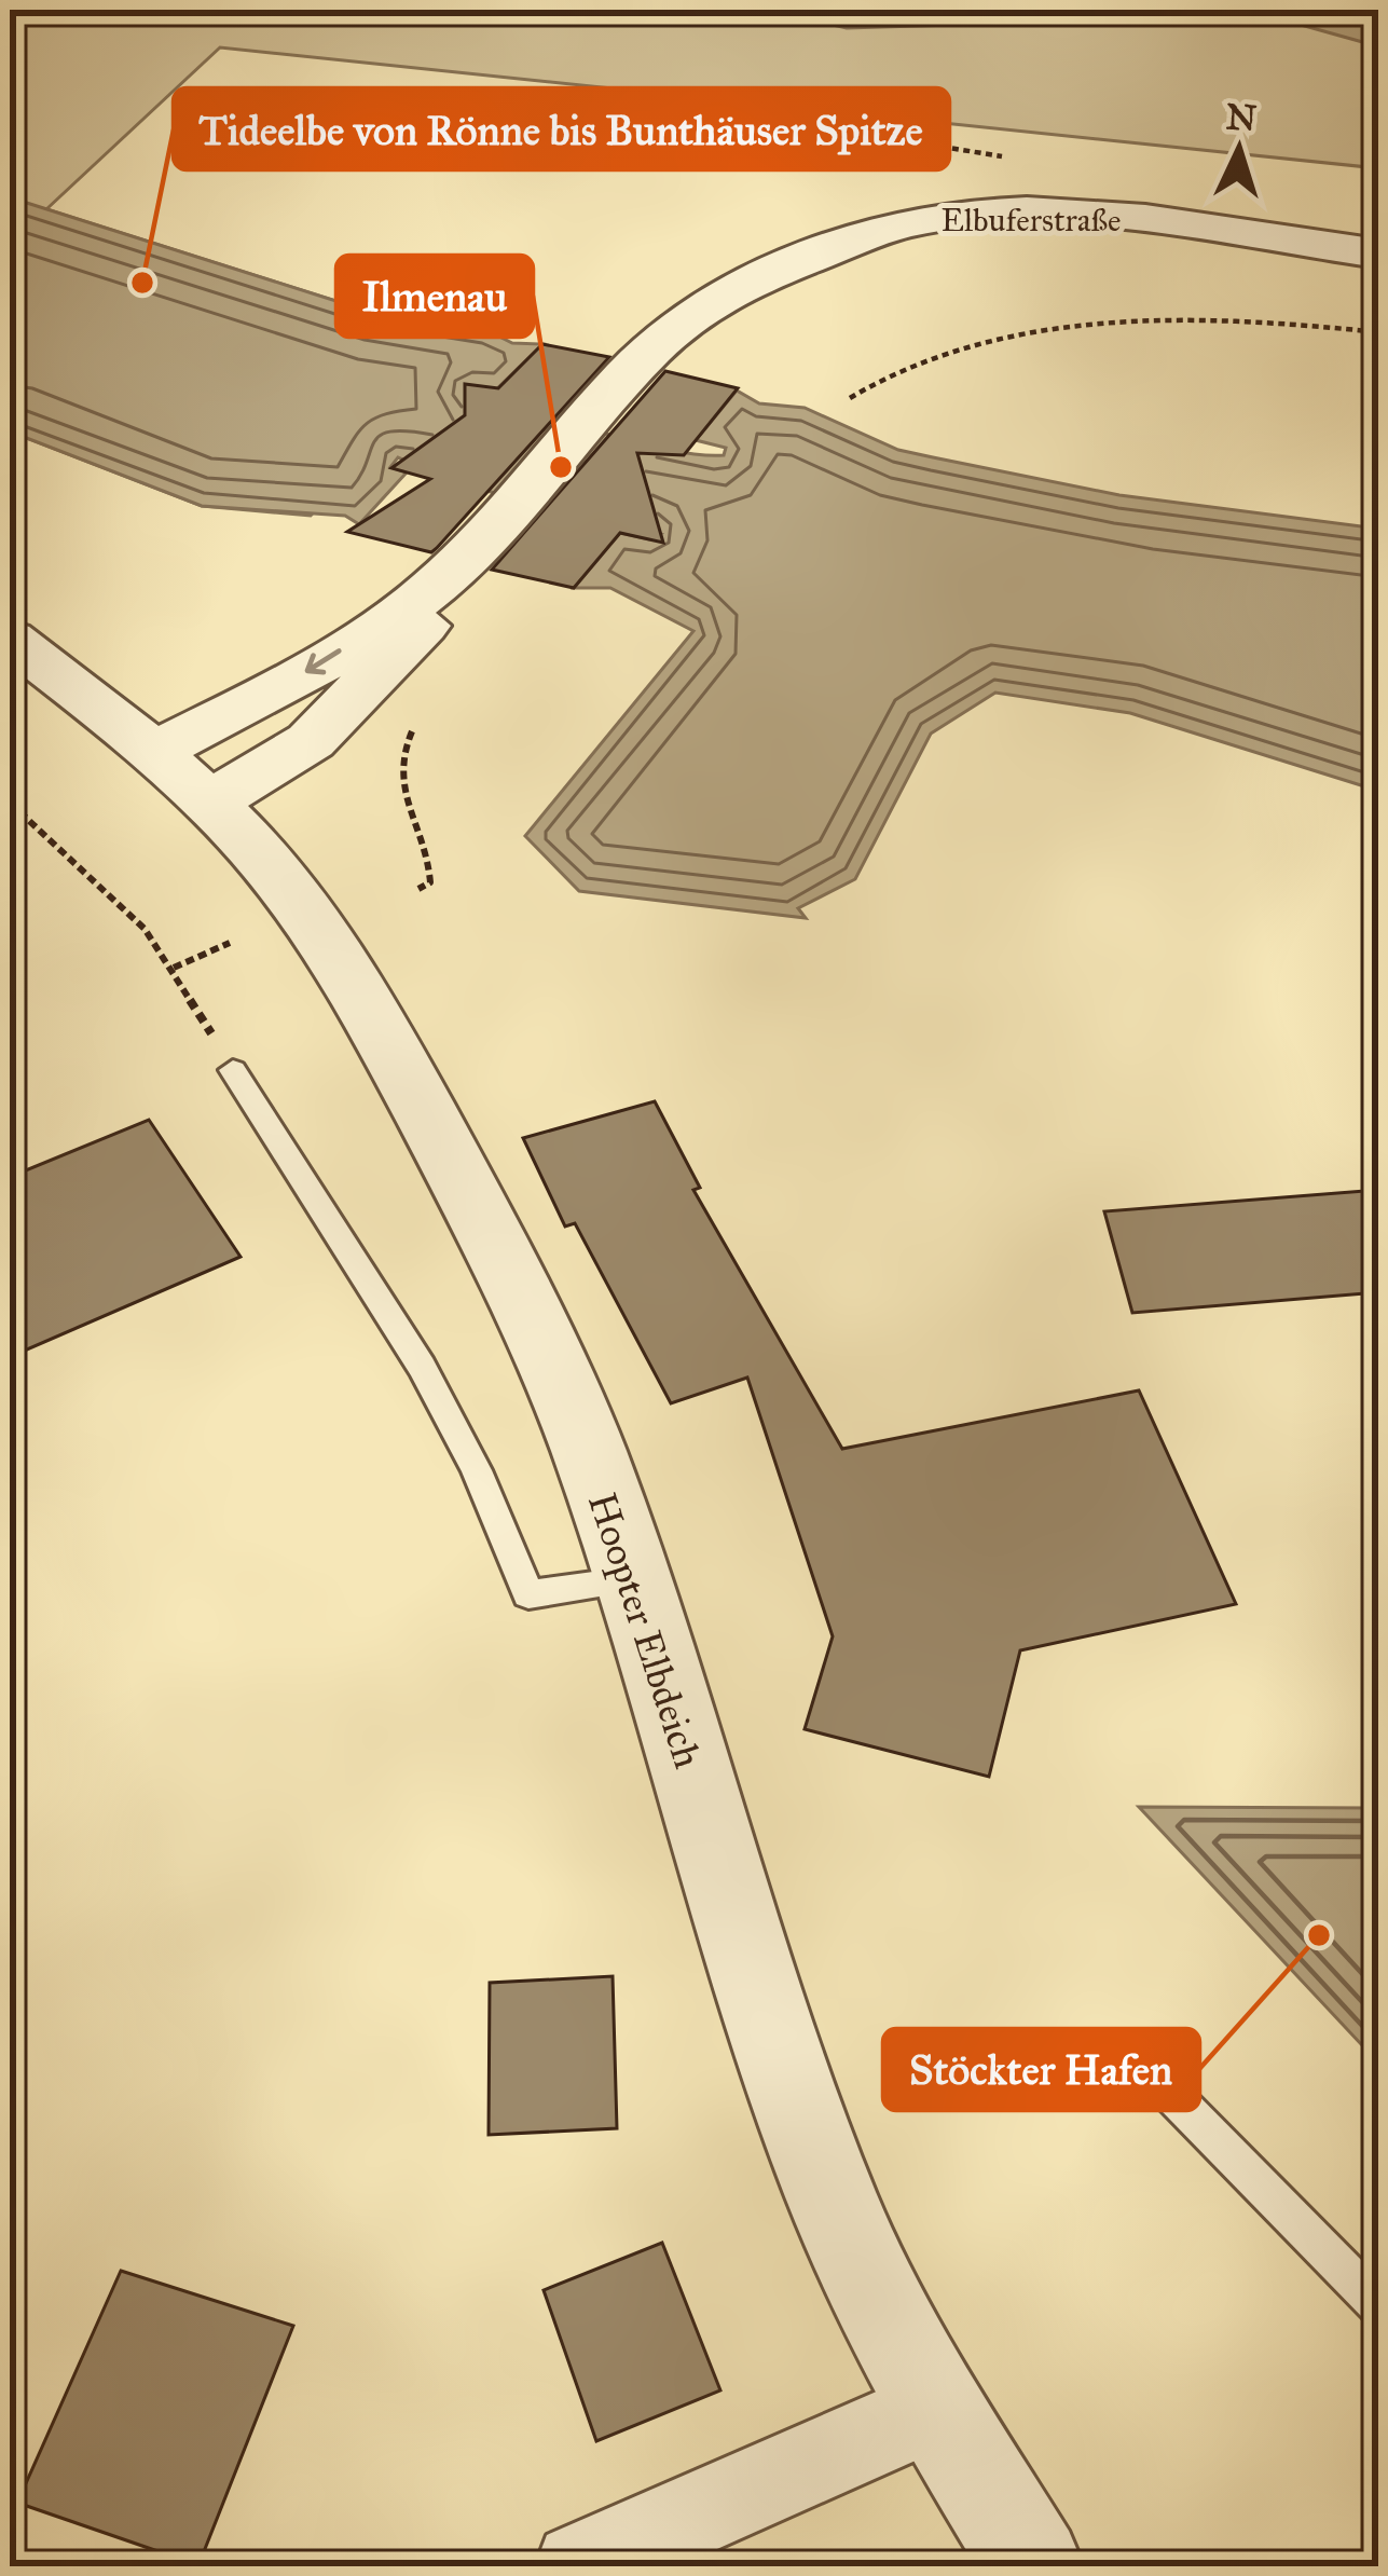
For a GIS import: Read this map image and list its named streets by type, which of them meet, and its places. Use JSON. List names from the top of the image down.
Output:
{
  "streets": {
    "street": ["Elbuferstraße", "Hoopter Elbdeich"]
  },
  "crossings": [
    ["Elbuferstraße", "Hoopter Elbdeich"]
  ],
  "places": ["Tideelbe von Rönne bis Bunthäuser Spitze", "Ilmenau", "Stöckter Hafen"],
  "north": "top"
}
